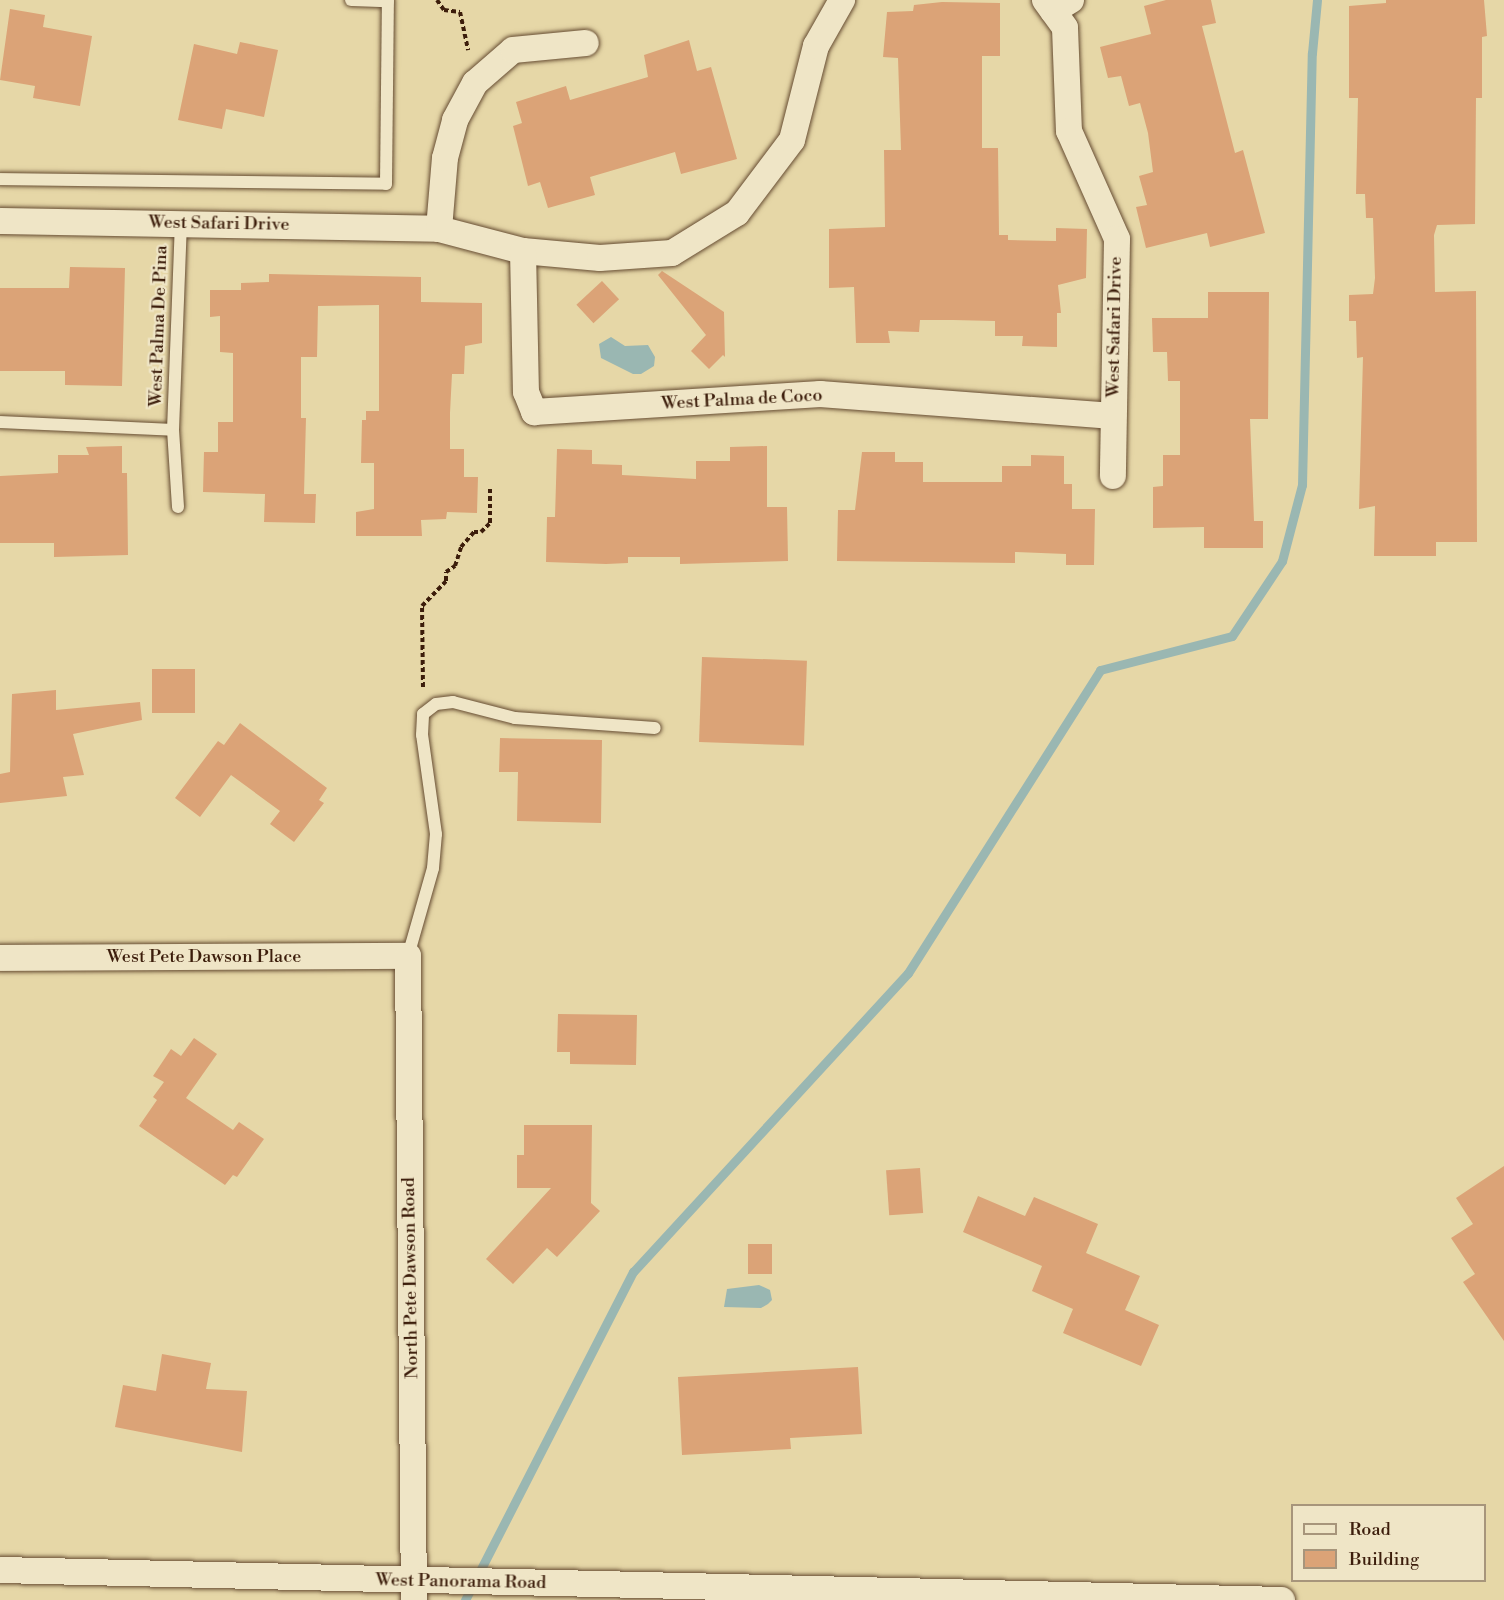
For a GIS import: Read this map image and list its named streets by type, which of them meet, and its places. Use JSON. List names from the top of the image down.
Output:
{
  "streets": {
    "street": [
      "West Safari Drive",
      "West Palma de Coco",
      "West Pete Dawson Place",
      "North Pete Dawson Road",
      "West Panorama Road"
    ],
    "lane": ["West Palma De Pina"]
  },
  "crossings": [
    ["West Safari Drive", "West Palma De Pina"],
    ["West Safari Drive", "West Palma de Coco"],
    ["West Pete Dawson Place", "North Pete Dawson Road"],
    ["North Pete Dawson Road", "West Panorama Road"]
  ],
  "legend": ["Road", "Building"]
}
